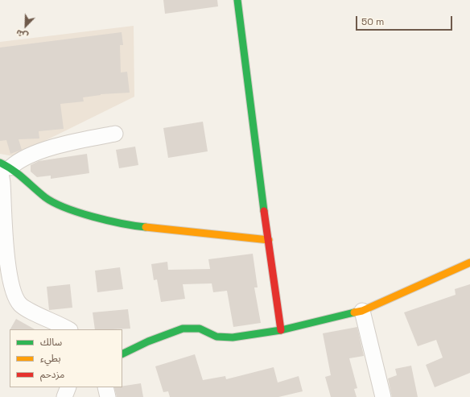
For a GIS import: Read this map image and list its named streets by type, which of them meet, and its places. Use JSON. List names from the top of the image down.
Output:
{
  "legend": ["سالك", "بطيء", "مزدحم"],
  "scale_bar": "50 m",
  "north": "bottom left"
}
